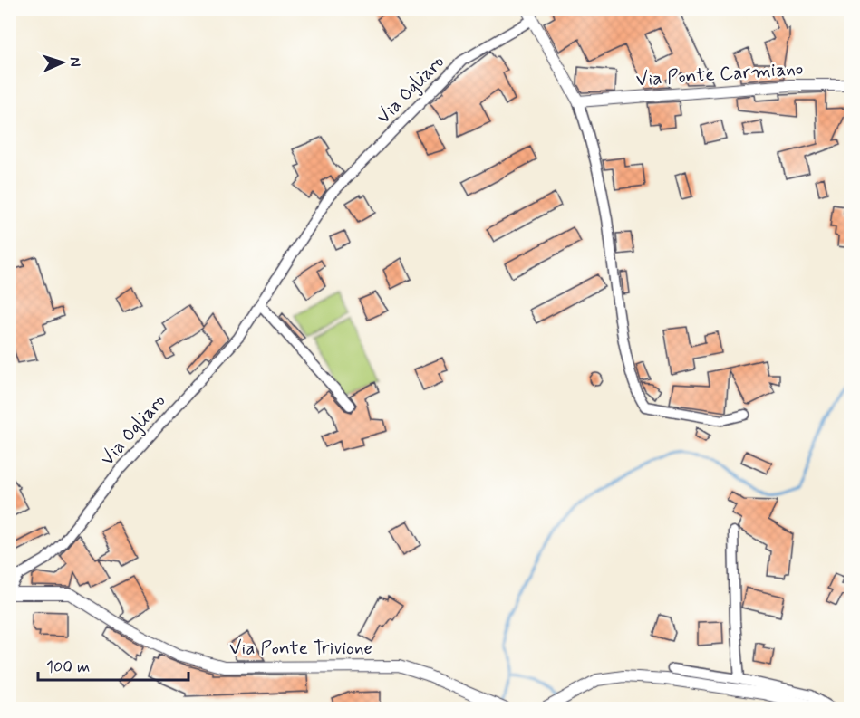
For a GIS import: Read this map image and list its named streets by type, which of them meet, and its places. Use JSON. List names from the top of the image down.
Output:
{
  "streets": {
    "street": ["Via Ponte Carmiano", "Via Ogliaro", "Via Ponte Trivione"]
  },
  "crossings": [
    ["Via Ogliaro", "Via Ponte Trivione"]
  ],
  "scale_bar": "100 m",
  "north": "right"
}
